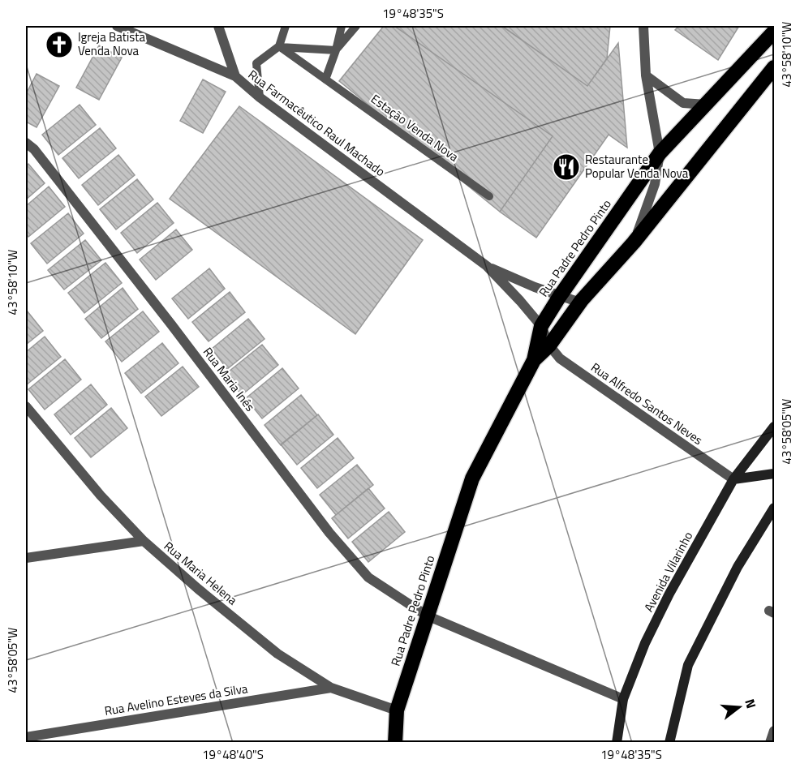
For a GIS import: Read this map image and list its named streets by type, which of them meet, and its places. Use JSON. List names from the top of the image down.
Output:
{
  "streets": {
    "highway": ["Rua Padre Pedro Pinto"],
    "main road": ["Avenida Vilarinho"],
    "street": [
      "Rua Farmacêutico Raul Machado",
      "Rua Maria Inês",
      "Rua Alfredo Santos Neves",
      "Rua Maria Helena",
      "Rua Avelino Esteves da Silva"
    ],
    "lane": ["Estação Venda Nova"]
  },
  "crossings": [
    ["Rua Farmacêutico Raul Machado", "Rua Padre Pedro Pinto"],
    ["Rua Farmacêutico Raul Machado", "Rua Alfredo Santos Neves"],
    ["Rua Padre Pedro Pinto", "Rua Maria Inês"],
    ["Rua Padre Pedro Pinto", "Rua Alfredo Santos Neves"],
    ["Rua Padre Pedro Pinto", "Rua Maria Helena"],
    ["Rua Maria Inês", "Avenida Vilarinho"],
    ["Rua Alfredo Santos Neves", "Avenida Vilarinho"],
    ["Rua Maria Helena", "Rua Avelino Esteves da Silva"]
  ],
  "places": {
    "church": ["Igreja Batista Venda Nova"],
    "restaurant": ["Restaurante Popular Venda Nova"]
  },
  "north": "right",
  "coordinates": [
    "19°48'35\"S",
    "43°58'10\"W",
    "43°58'05\"W",
    "19°48'40\"S"
  ]
}
